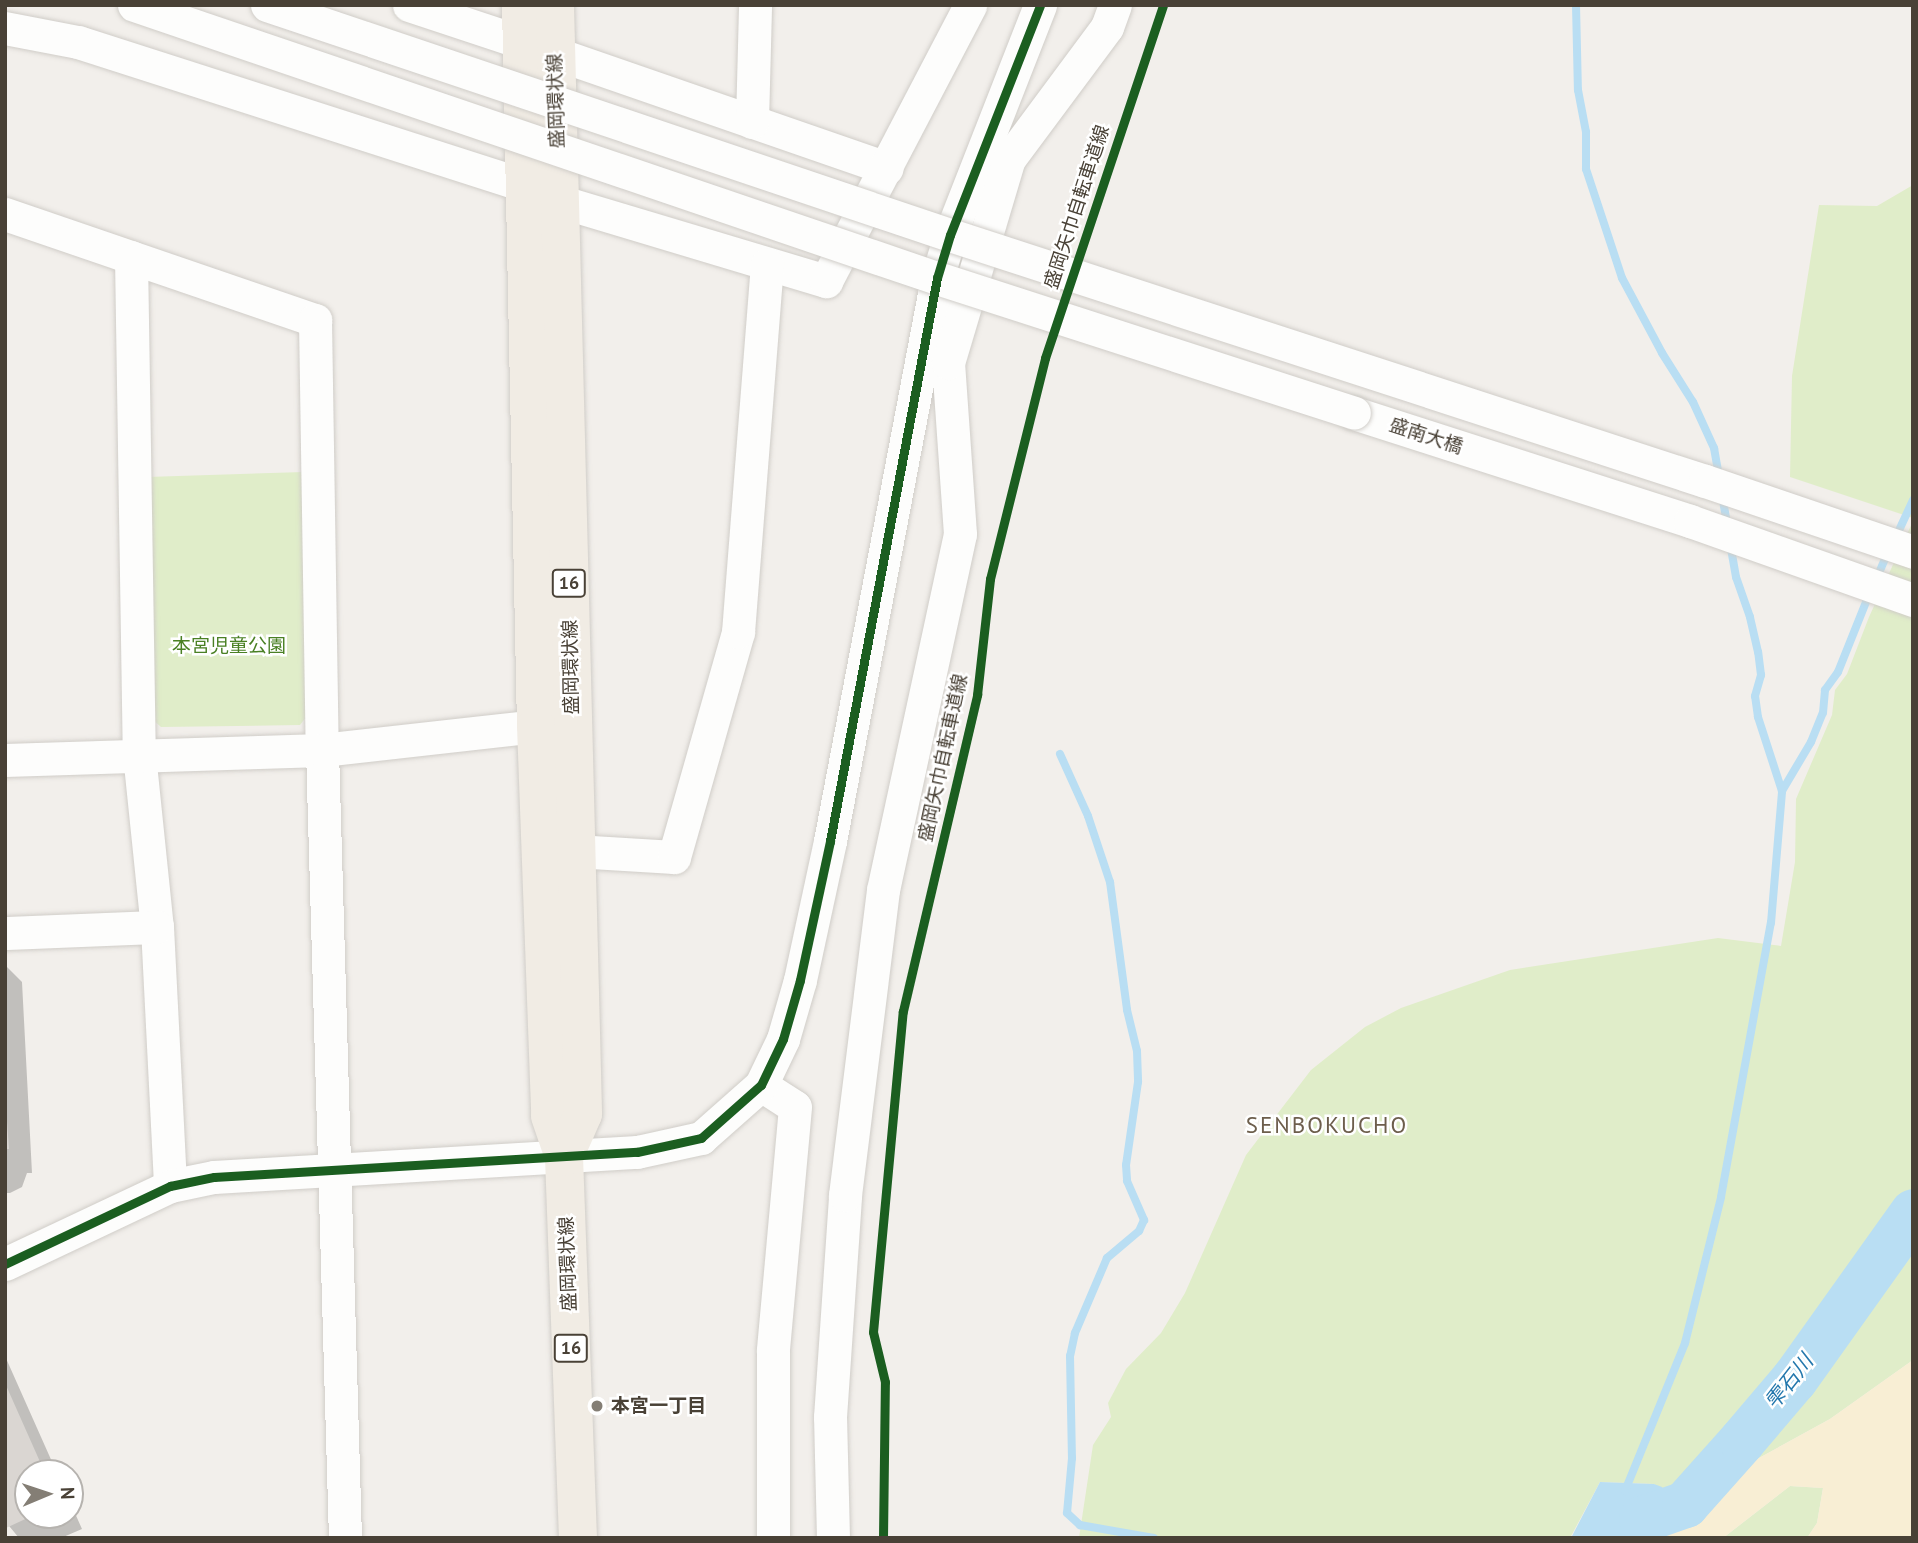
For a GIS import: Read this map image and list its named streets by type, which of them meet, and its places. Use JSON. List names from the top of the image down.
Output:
{
  "streets": {
    "main road": ["盛岡環状線", "16"],
    "street": ["盛南大橋"],
    "cycle path": ["盛岡矢巾自転車道線"]
  },
  "districts": ["SENBOKUCHO"],
  "water": ["雫石川"],
  "parks": ["本宮児童公園"],
  "places": ["本宮一丁目"],
  "north": "right"
}
